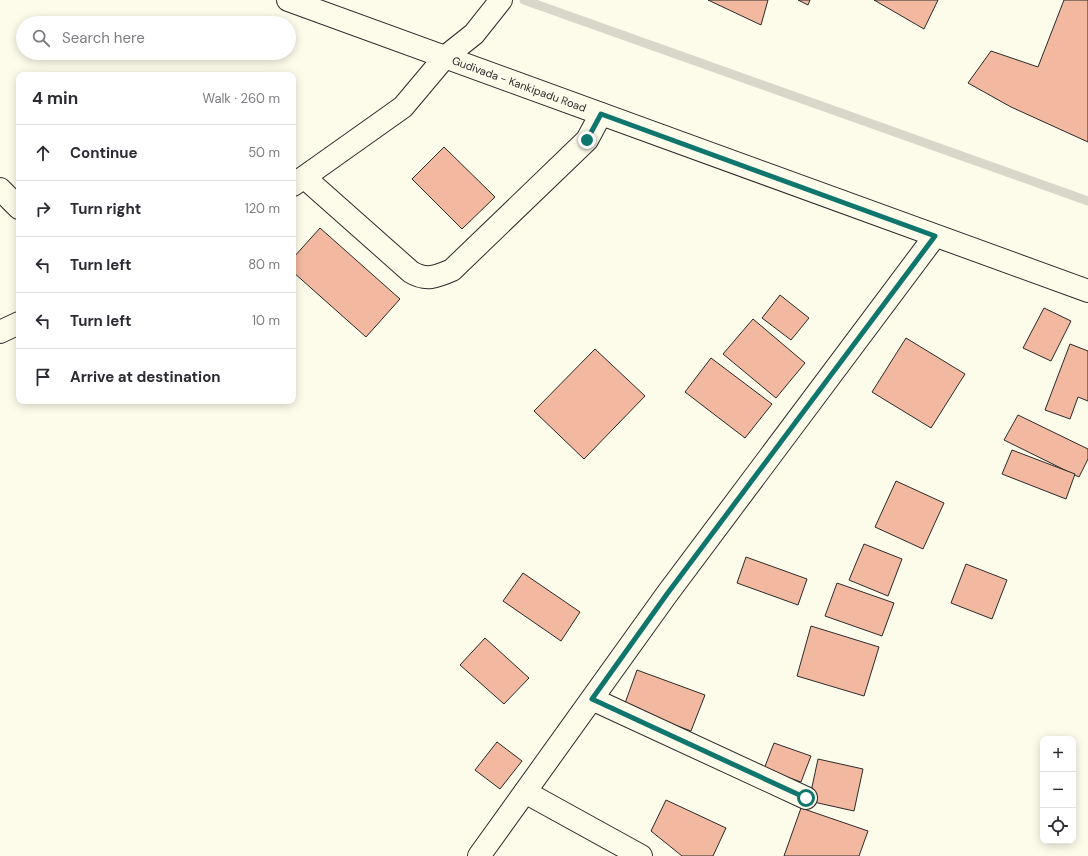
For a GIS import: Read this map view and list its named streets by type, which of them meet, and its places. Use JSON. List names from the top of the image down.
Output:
{
  "streets": {
    "street": ["Gudivada - Kankipadu Road"]
  },
  "page": {
    "search": "Search here",
    "heading": ["4 min", "Walk · 260 m"],
    "list": [
      ["Continue", "50 m"],
      ["Turn right", "120 m"],
      ["Turn left", "80 m"],
      ["Turn left", "10 m"],
      "Arrive at destination"
    ],
    "map_buttons": ["+", "−"]
  }
}
